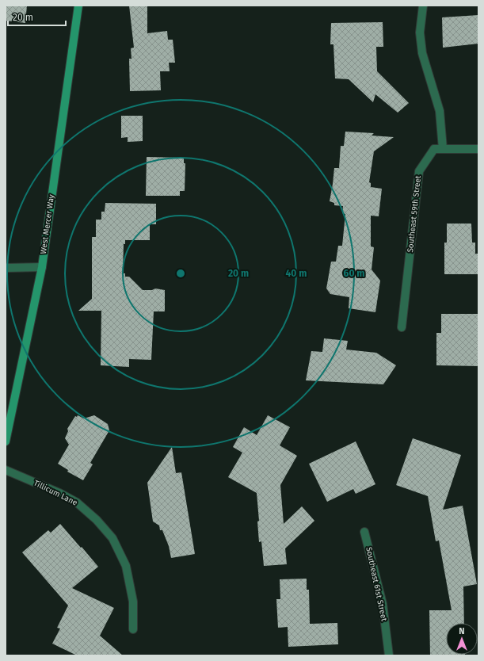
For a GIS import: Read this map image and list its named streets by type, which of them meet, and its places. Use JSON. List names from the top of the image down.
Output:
{
  "streets": {
    "street": [
      "Southeast 59th Street",
      "West Mercer Way",
      "Tillicum Lane",
      "Southeast 61st Street"
    ]
  },
  "scale_bar": "20 m",
  "north": "top",
  "rings": ["20 m", "40 m", "60 m"]
}
